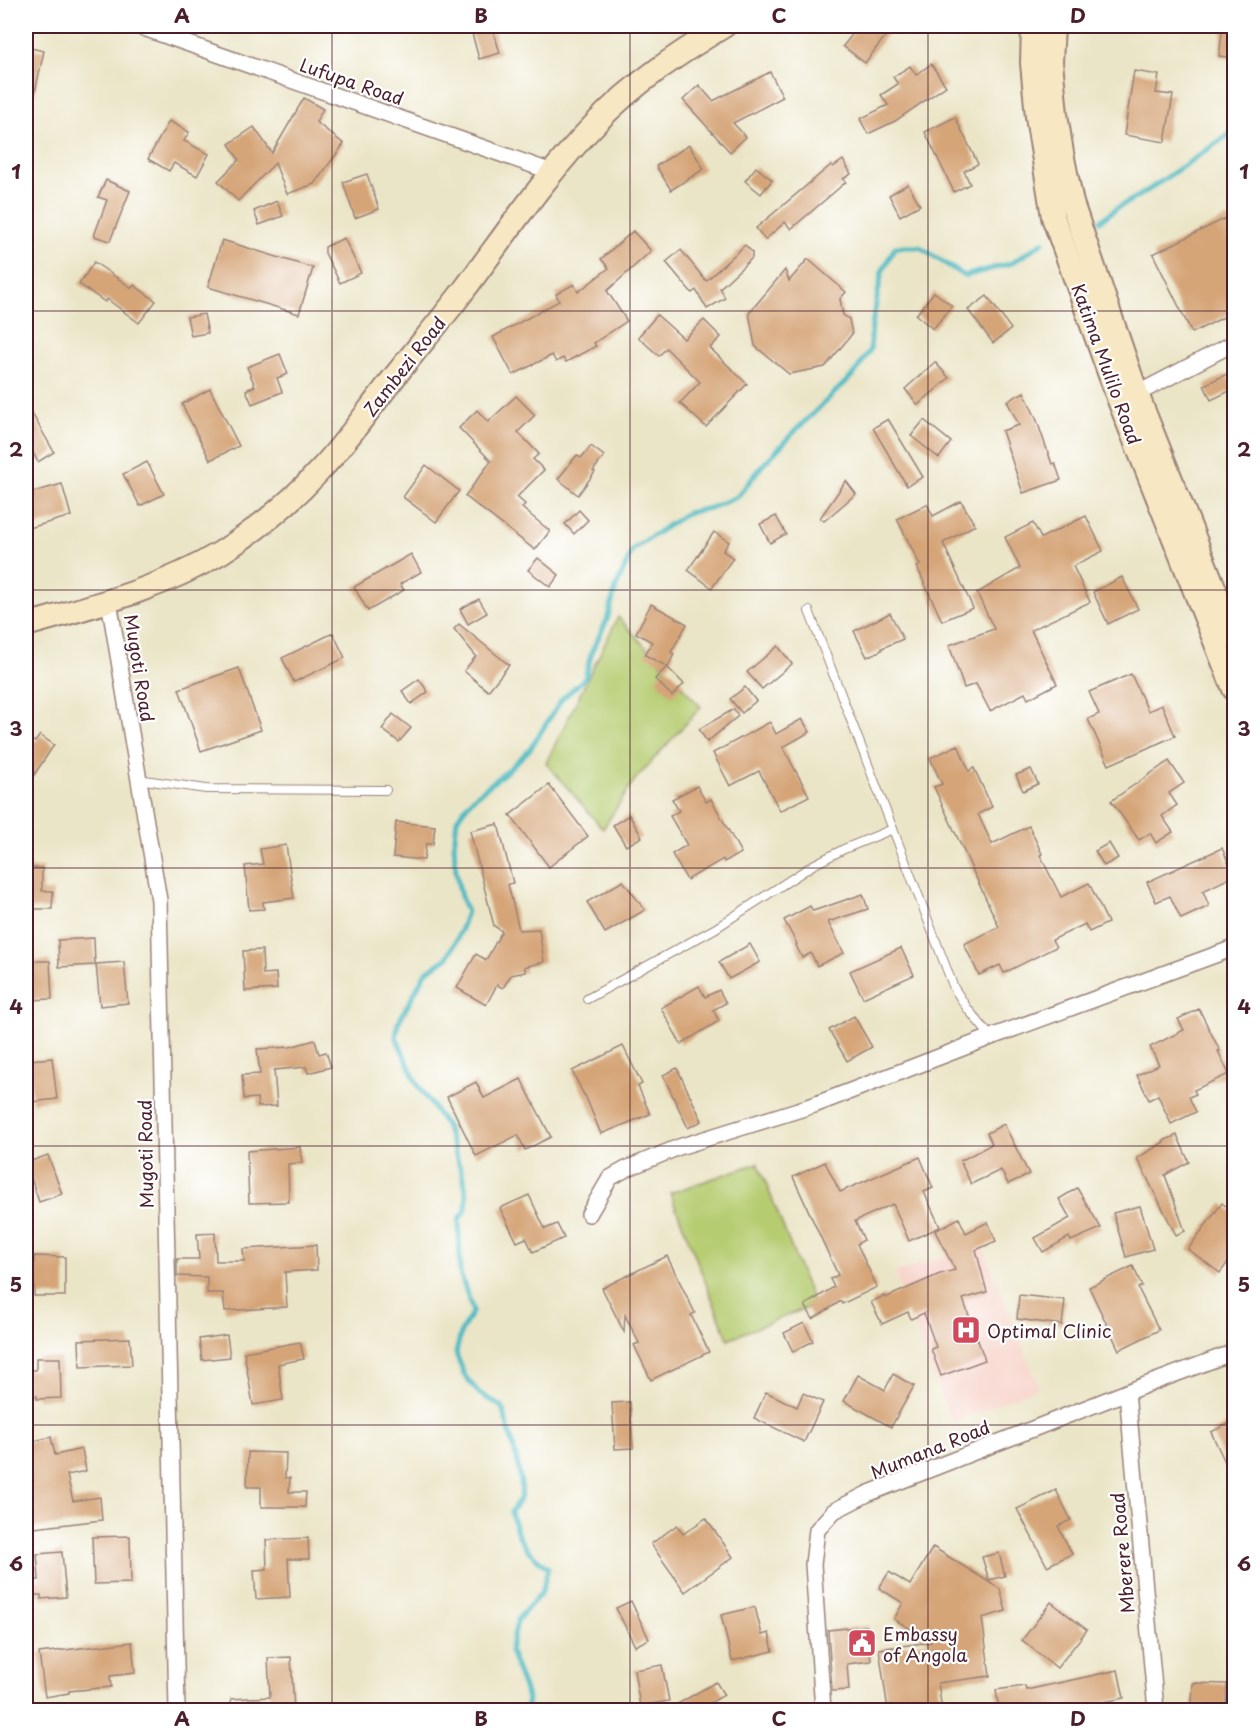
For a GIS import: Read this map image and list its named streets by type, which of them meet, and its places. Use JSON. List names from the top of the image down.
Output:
{
  "streets": {
    "main road": ["Katima Mulilo Road", "Zambezi Road"],
    "street": [
      "Lufupa Road",
      "Mugoti Road",
      "Mumana Road",
      "Mberere Road"
    ]
  },
  "crossings": [
    ["Lufupa Road", "Zambezi Road"],
    ["Zambezi Road", "Mugoti Road"],
    ["Mumana Road", "Mberere Road"]
  ],
  "places": {
    "hospital": ["Optimal Clinic"],
    "public building": ["Embassy of Angola"]
  },
  "grid": {
    "columns": [
      "A",
      "B",
      "C",
      "D"
    ],
    "rows": [
      "1",
      "2",
      "3",
      "4",
      "5",
      "6"
    ]
  }
}
